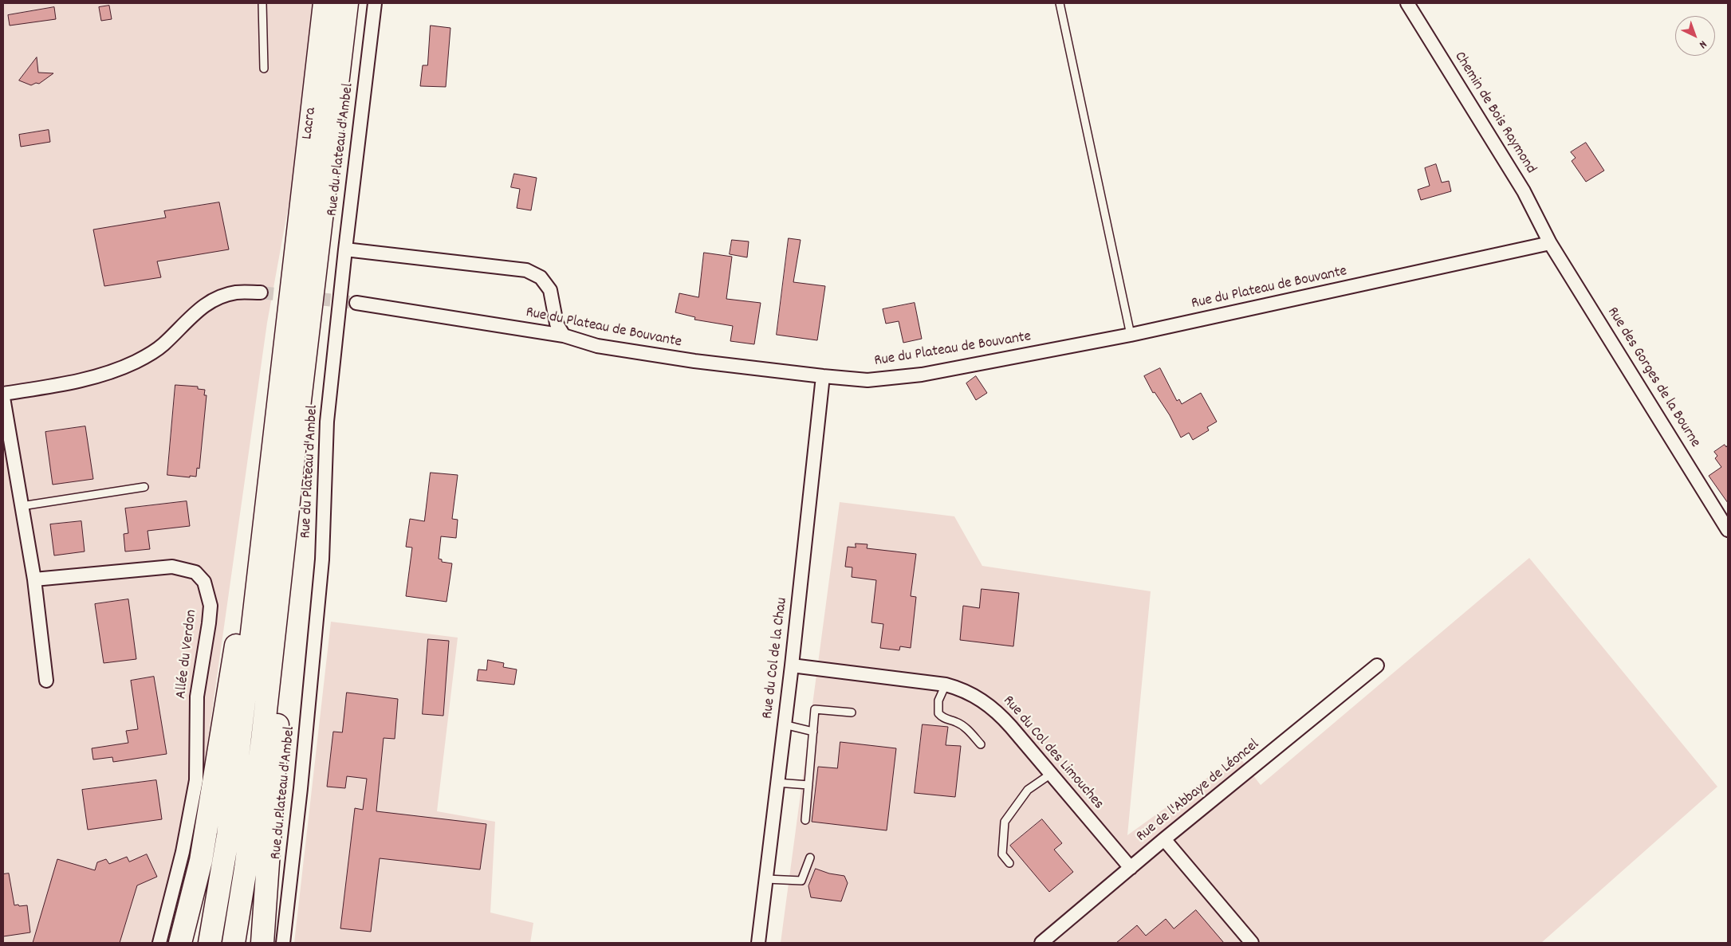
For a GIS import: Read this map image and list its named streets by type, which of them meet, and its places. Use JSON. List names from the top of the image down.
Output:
{
  "streets": {
    "highway": ["Lacra"],
    "street": [
      "Chemin de Bois Raymond",
      "Rue du Plateau d'Ambel",
      "Rue du Plateau de Bouvante",
      "Rue des Gorges de la Bourne",
      "Allée du Verdon",
      "Rue du Col de la Chau",
      "Rue du Col des Limouches",
      "Rue de l'Abbaye de Léoncel"
    ]
  },
  "crossings": [
    ["Chemin de Bois Raymond", "Rue du Plateau de Bouvante"],
    ["Chemin de Bois Raymond", "Rue des Gorges de la Bourne"],
    ["Rue du Plateau de Bouvante", "Rue des Gorges de la Bourne"],
    ["Rue du Plateau de Bouvante", "Rue du Col de la Chau"],
    ["Rue du Col de la Chau", "Rue du Col des Limouches"],
    ["Rue du Col des Limouches", "Rue de l'Abbaye de Léoncel"]
  ],
  "north": "bottom right"
}
